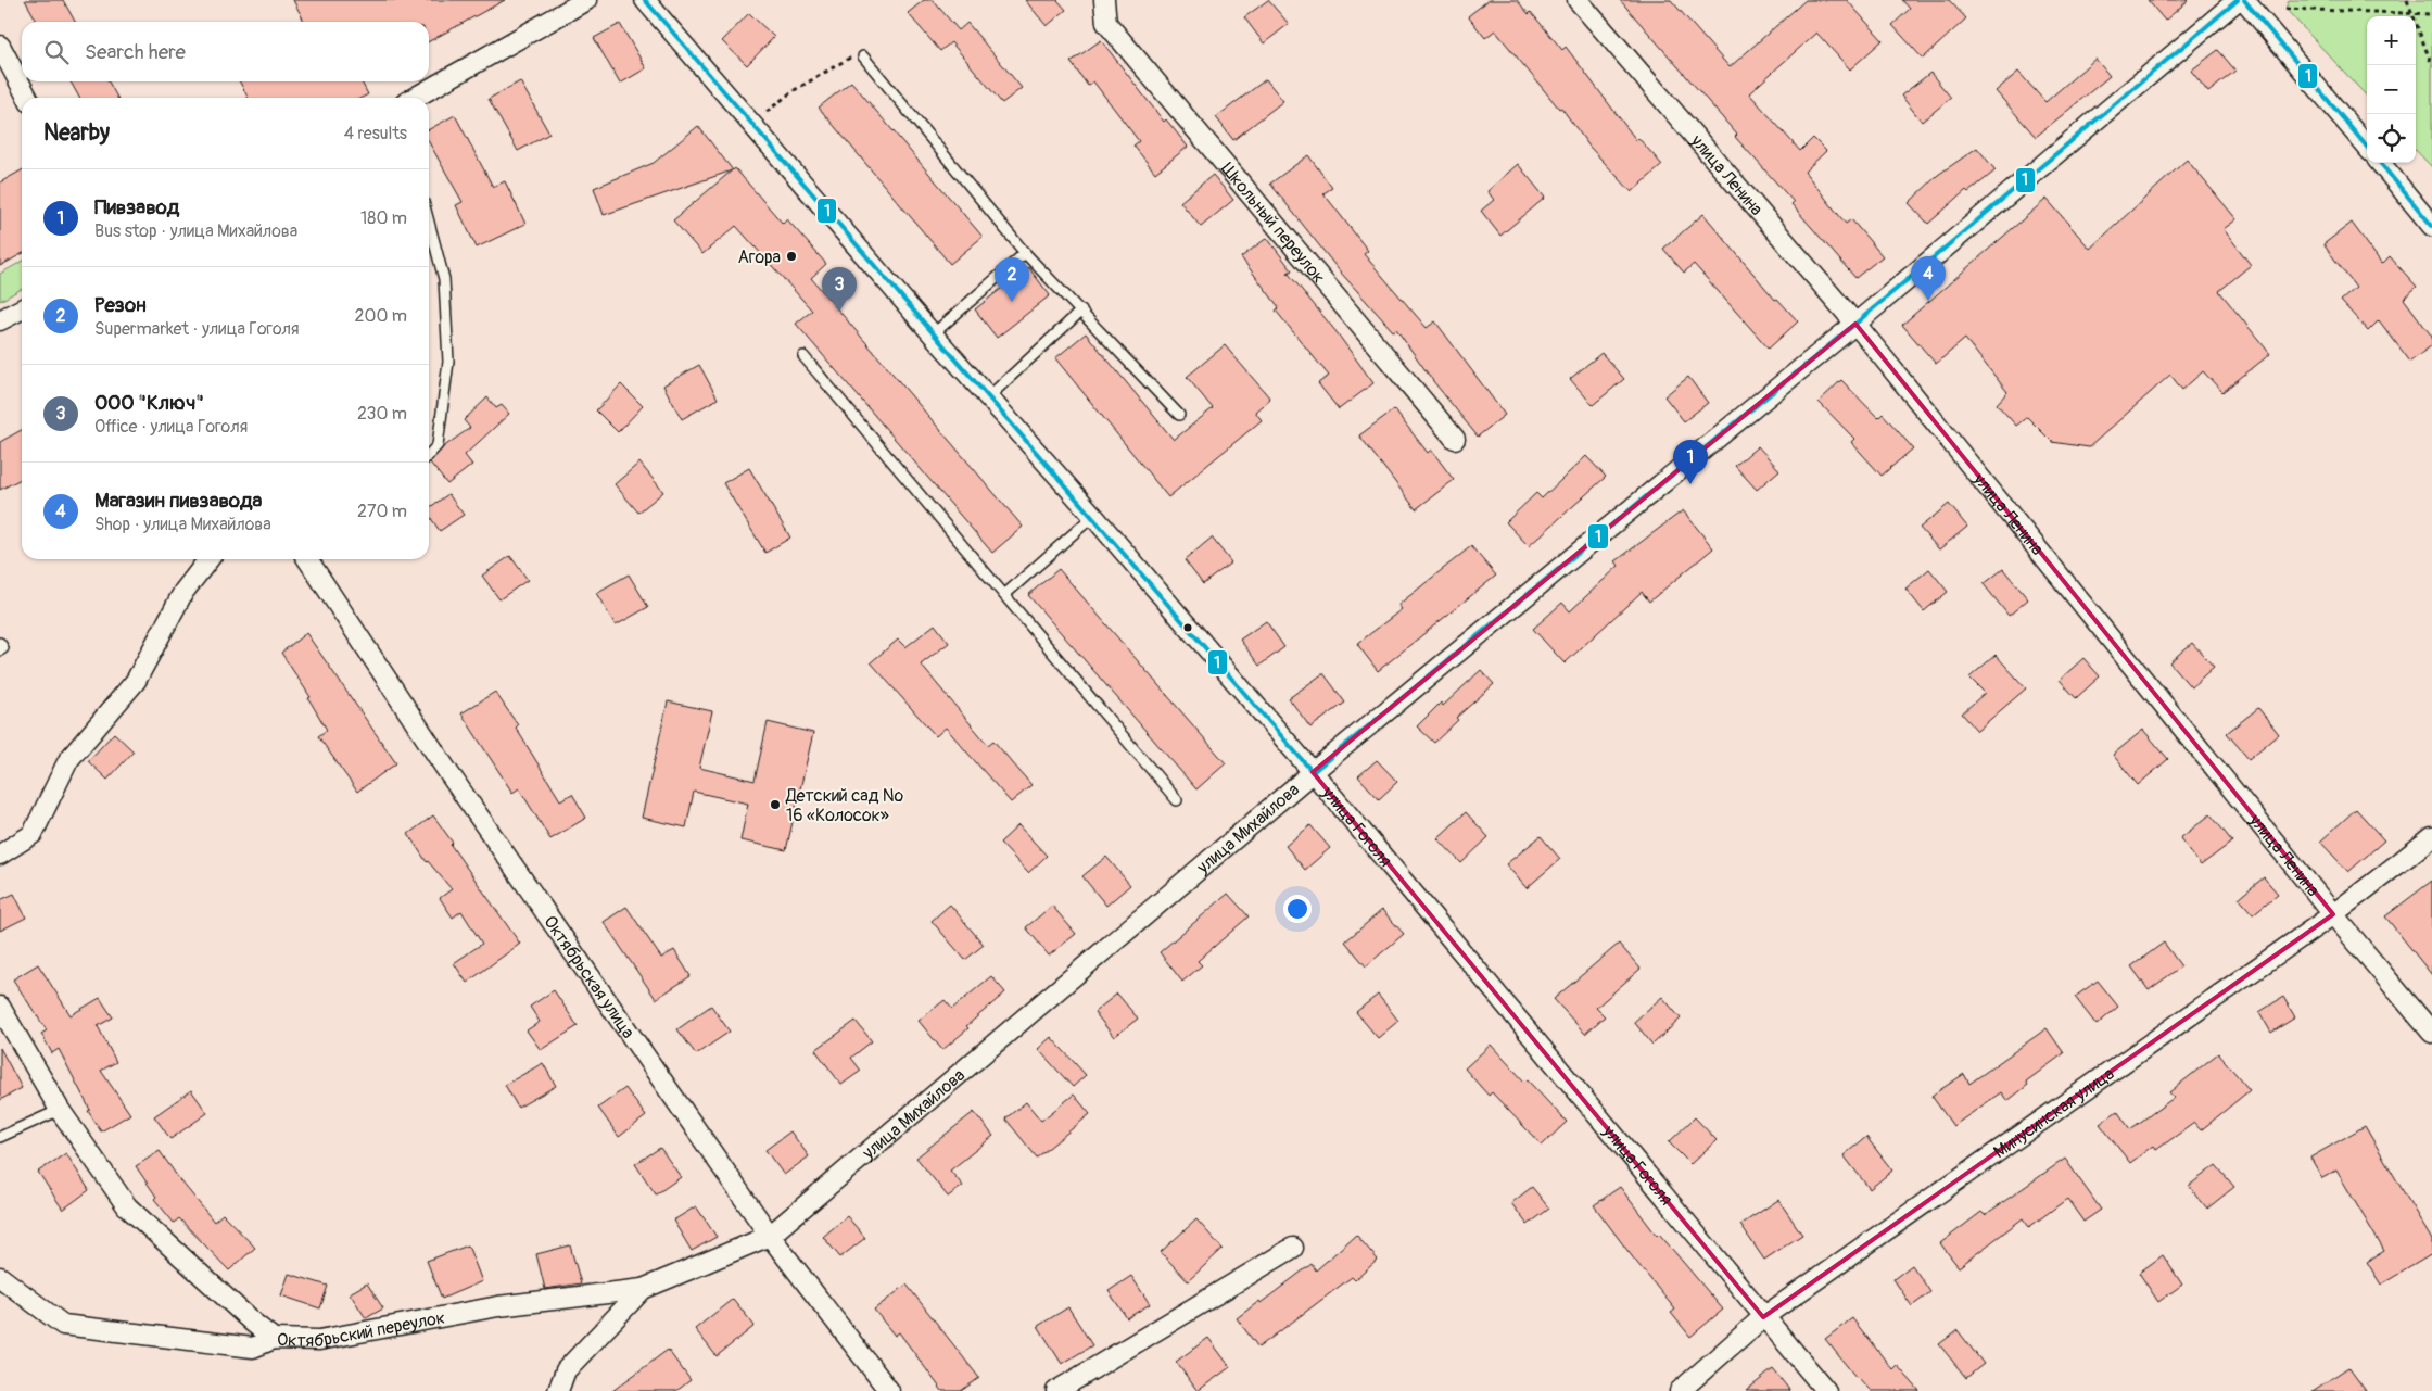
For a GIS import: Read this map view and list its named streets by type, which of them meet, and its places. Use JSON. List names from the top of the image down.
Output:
{
  "streets": {
    "street": [
      "улица Ленина",
      "Школьный переулок",
      "улица Гоголя",
      "улица Михайлова",
      "Октябрьская улица",
      "Минусинская улица",
      "Октябрьский переулок"
    ]
  },
  "crossings": [
    ["улица Ленина", "улица Михайлова"],
    ["улица Ленина", "Минусинская улица"],
    ["улица Гоголя", "улица Михайлова"],
    ["улица Гоголя", "Минусинская улица"],
    ["улица Михайлова", "Октябрьская улица"],
    ["улица Михайлова", "Октябрьский переулок"]
  ],
  "places": ["Агора", "Детский сад № 16 «Колосок»"],
  "lines": ["transit line 1"],
  "page": {
    "map_buttons": ["+", "−"],
    "search": "Search here",
    "heading": ["Nearby", "4 results"],
    "list": [
      {
        "mark": "1",
        "name": "Пивзавод",
        "note": "Bus stop · улица Михайлова",
        "value": "180 m"
      },
      {
        "mark": "2",
        "name": "Резон",
        "note": "Supermarket · улица Гоголя",
        "value": "200 m"
      },
      {
        "mark": "3",
        "name": "ООО \"Ключ\"",
        "note": "Office · улица Гоголя",
        "value": "230 m"
      },
      {
        "mark": "4",
        "name": "Магазин пивзавода",
        "note": "Shop · улица Михайлова",
        "value": "270 m"
      }
    ],
    "pins": [
      "4",
      "2",
      "3",
      "1"
    ]
  }
}
